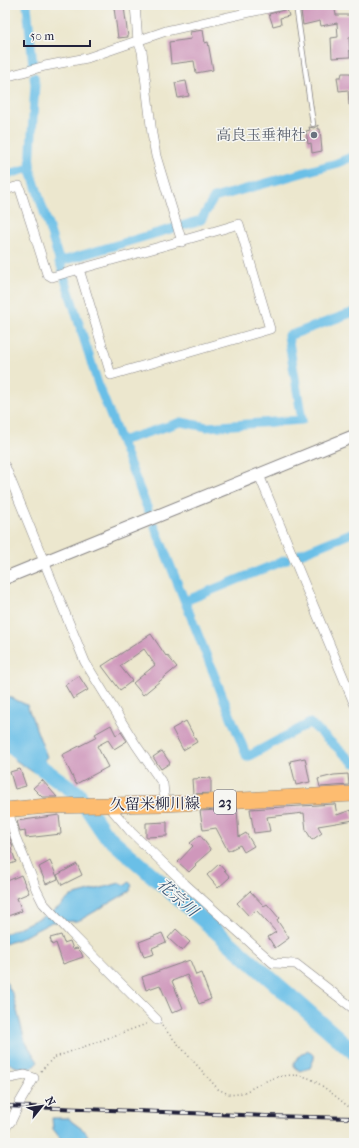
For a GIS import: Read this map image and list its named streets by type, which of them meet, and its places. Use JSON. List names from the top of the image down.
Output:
{
  "streets": {
    "main road": ["23", "久留米柳川線"]
  },
  "water": ["花宗川"],
  "places": ["高良玉垂神社"],
  "scale_bar": "50 m",
  "north": "top right"
}
